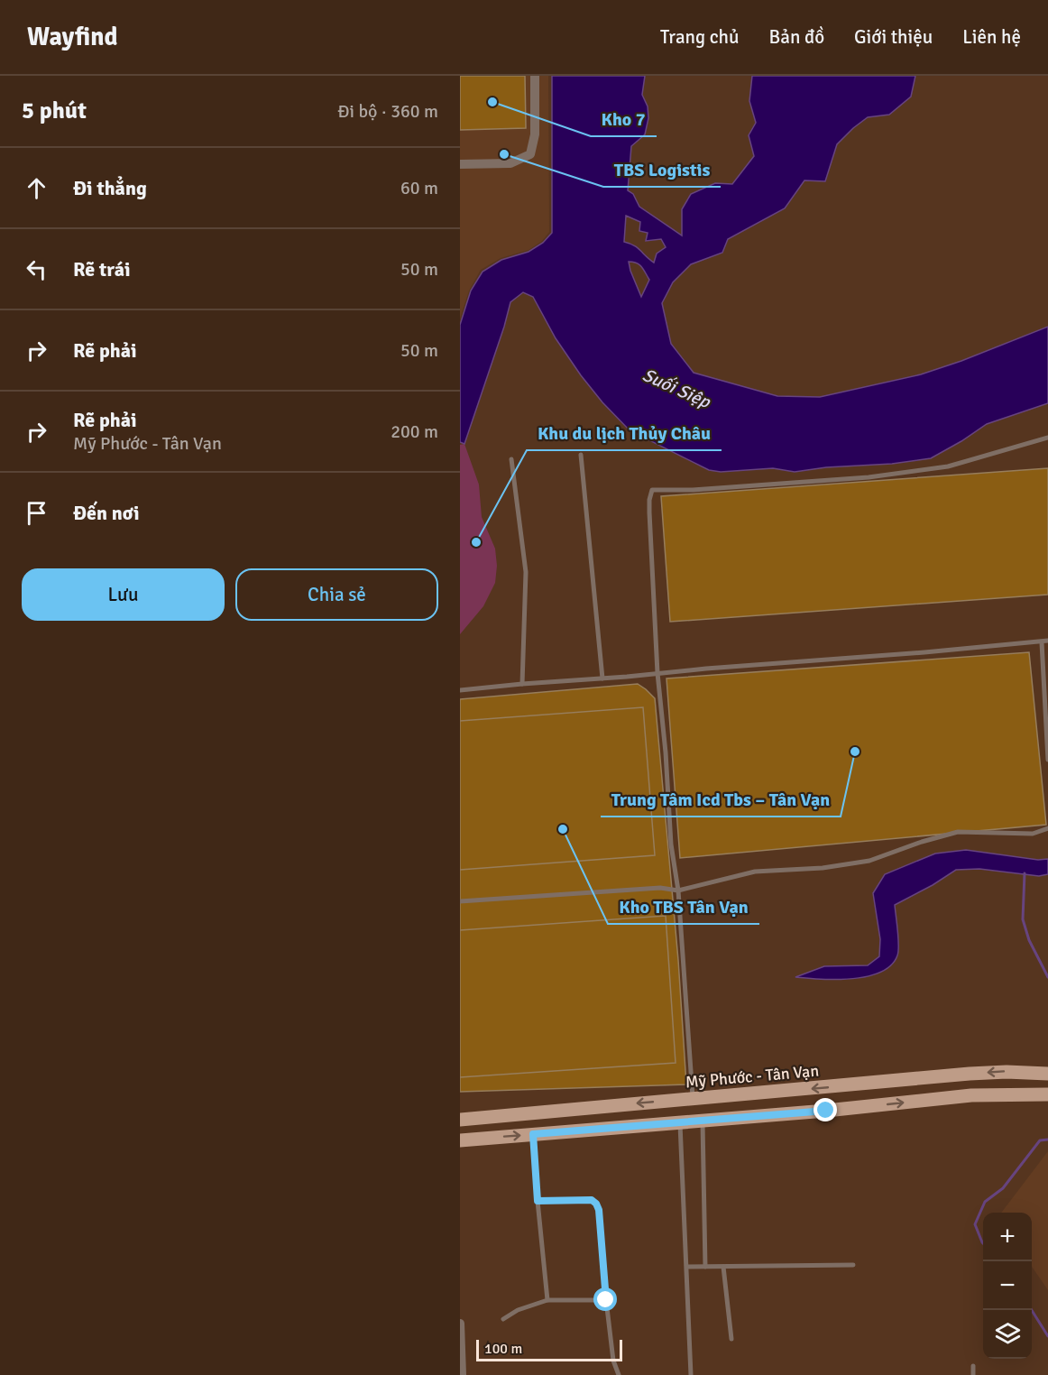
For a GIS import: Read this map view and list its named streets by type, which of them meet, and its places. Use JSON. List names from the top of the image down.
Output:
{
  "streets": {
    "main road": ["Mỹ Phước - Tân Vạn"]
  },
  "water": ["Suối Siệp"],
  "places": [
    "Kho 7",
    "TBS Logistis",
    "Khu du lịch Thủy Châu",
    "Trung Tâm Icd Tbs – Tân Vạn",
    "Kho TBS Tân Vạn"
  ],
  "scale_bar": "100 m",
  "page": {
    "header": "Wayfind",
    "nav": [
      "Trang chủ",
      "Bản đồ",
      "Giới thiệu",
      "Liên hệ"
    ],
    "heading": ["5 phút", "Đi bộ · 360 m"],
    "list": [
      ["Đi thẳng", "60 m"],
      ["Rẽ trái", "50 m"],
      ["Rẽ phải", "50 m"],
      ["Rẽ phải", "Mỹ Phước - Tân Vạn", "200 m"],
      "Đến nơi"
    ],
    "buttons": ["Lưu", "Chia sẻ"],
    "map_buttons": ["+", "−"],
    "scale": "100 m"
  }
}
